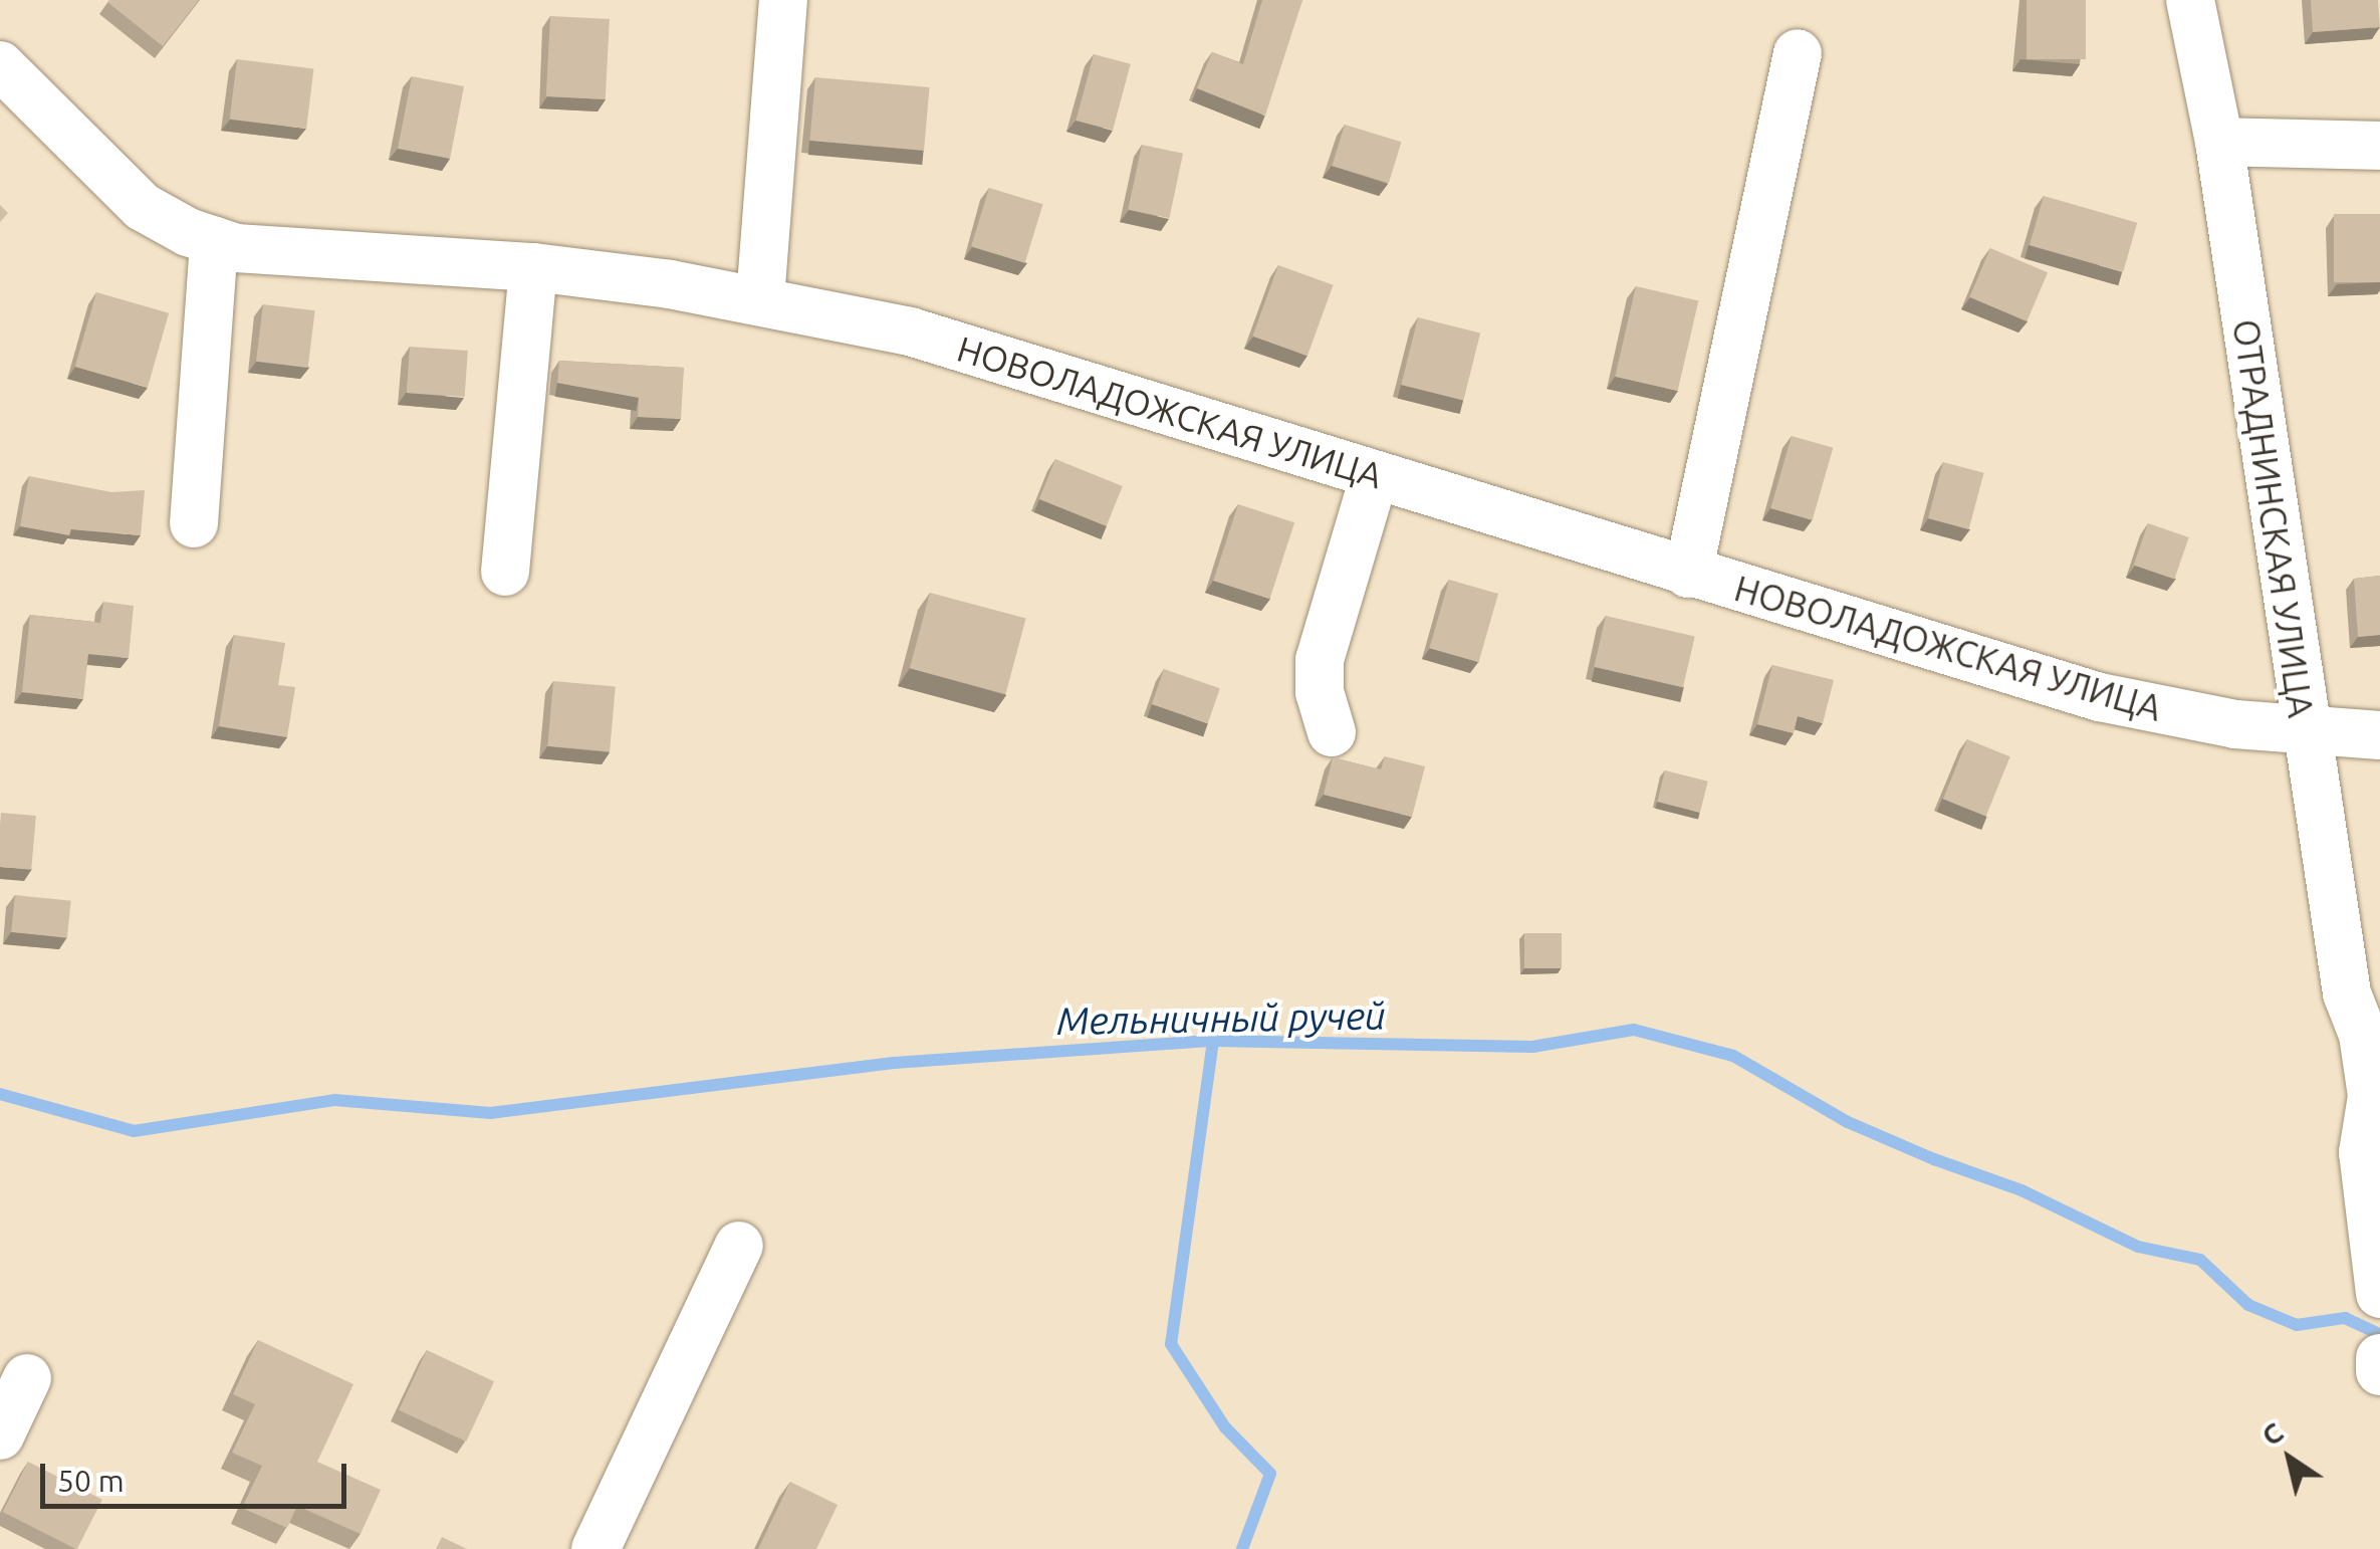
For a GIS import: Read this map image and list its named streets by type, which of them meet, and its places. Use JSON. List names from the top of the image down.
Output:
{
  "streets": {
    "street": ["НОВОЛАДОЖСКАЯ УЛИЦА", "ОТРАДНИНСКАЯ УЛИЦА"]
  },
  "crossings": [
    ["НОВОЛАДОЖСКАЯ УЛИЦА", "ОТРАДНИНСКАЯ УЛИЦА"]
  ],
  "water": ["Мельничный ручей"],
  "scale_bar": "50 m",
  "north": "top left"
}
